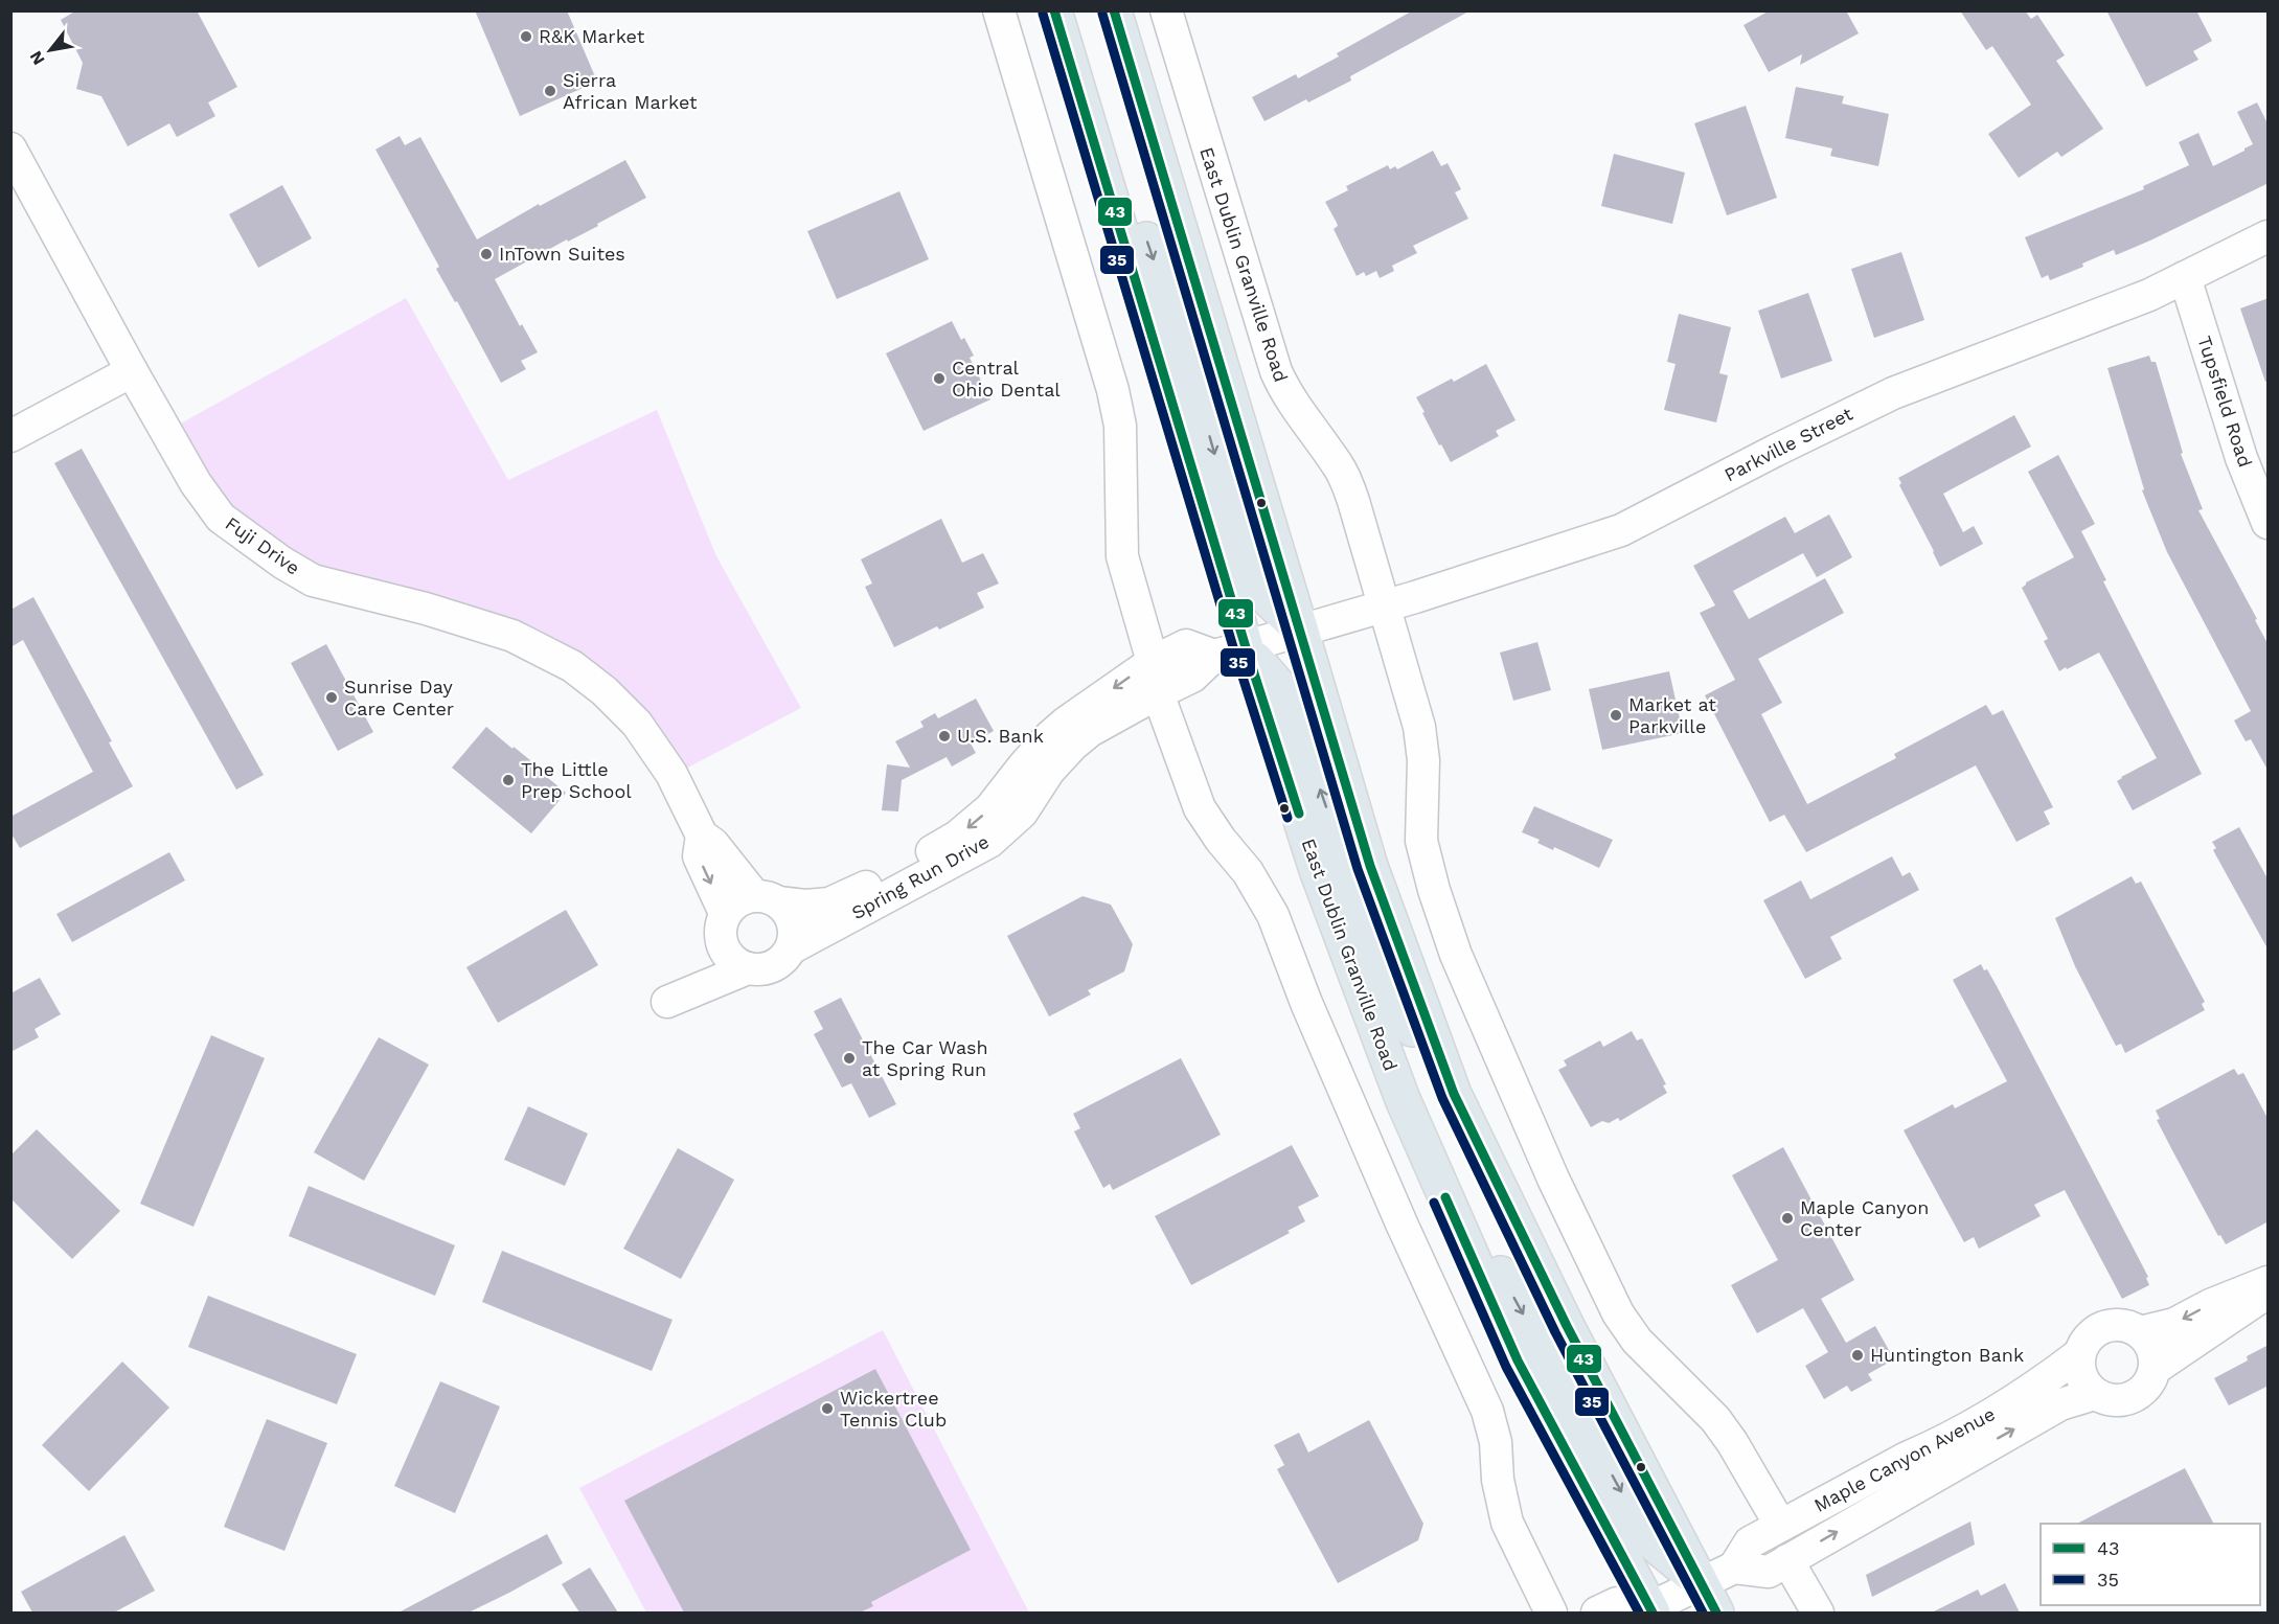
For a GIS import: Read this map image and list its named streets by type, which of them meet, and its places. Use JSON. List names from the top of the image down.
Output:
{
  "streets": {
    "main road": ["East Dublin Granville Road"],
    "street": [
      "Tupsfield Road",
      "Parkville Street",
      "Fuji Drive",
      "Spring Run Drive",
      "Maple Canyon Avenue"
    ]
  },
  "crossings": [
    ["East Dublin Granville Road", "Parkville Street"],
    ["East Dublin Granville Road", "Spring Run Drive"],
    ["East Dublin Granville Road", "Maple Canyon Avenue"],
    ["Tupsfield Road", "Parkville Street"],
    ["Parkville Street", "Spring Run Drive"],
    ["Fuji Drive", "Spring Run Drive"]
  ],
  "places": [
    "R&K Market",
    "Sierra African Market",
    "InTown Suites",
    "Central Ohio Dental",
    "Sunrise Day Care Center",
    "Market at Parkville",
    "U.S. Bank",
    "The Little Prep School",
    "The Car Wash at Spring Run",
    "Maple Canyon Center",
    "Huntington Bank",
    "Wickertree Tennis Club"
  ],
  "lines": ["transit line 43", "transit line 35"],
  "legend": ["43", "35"],
  "north": "bottom left"
}
